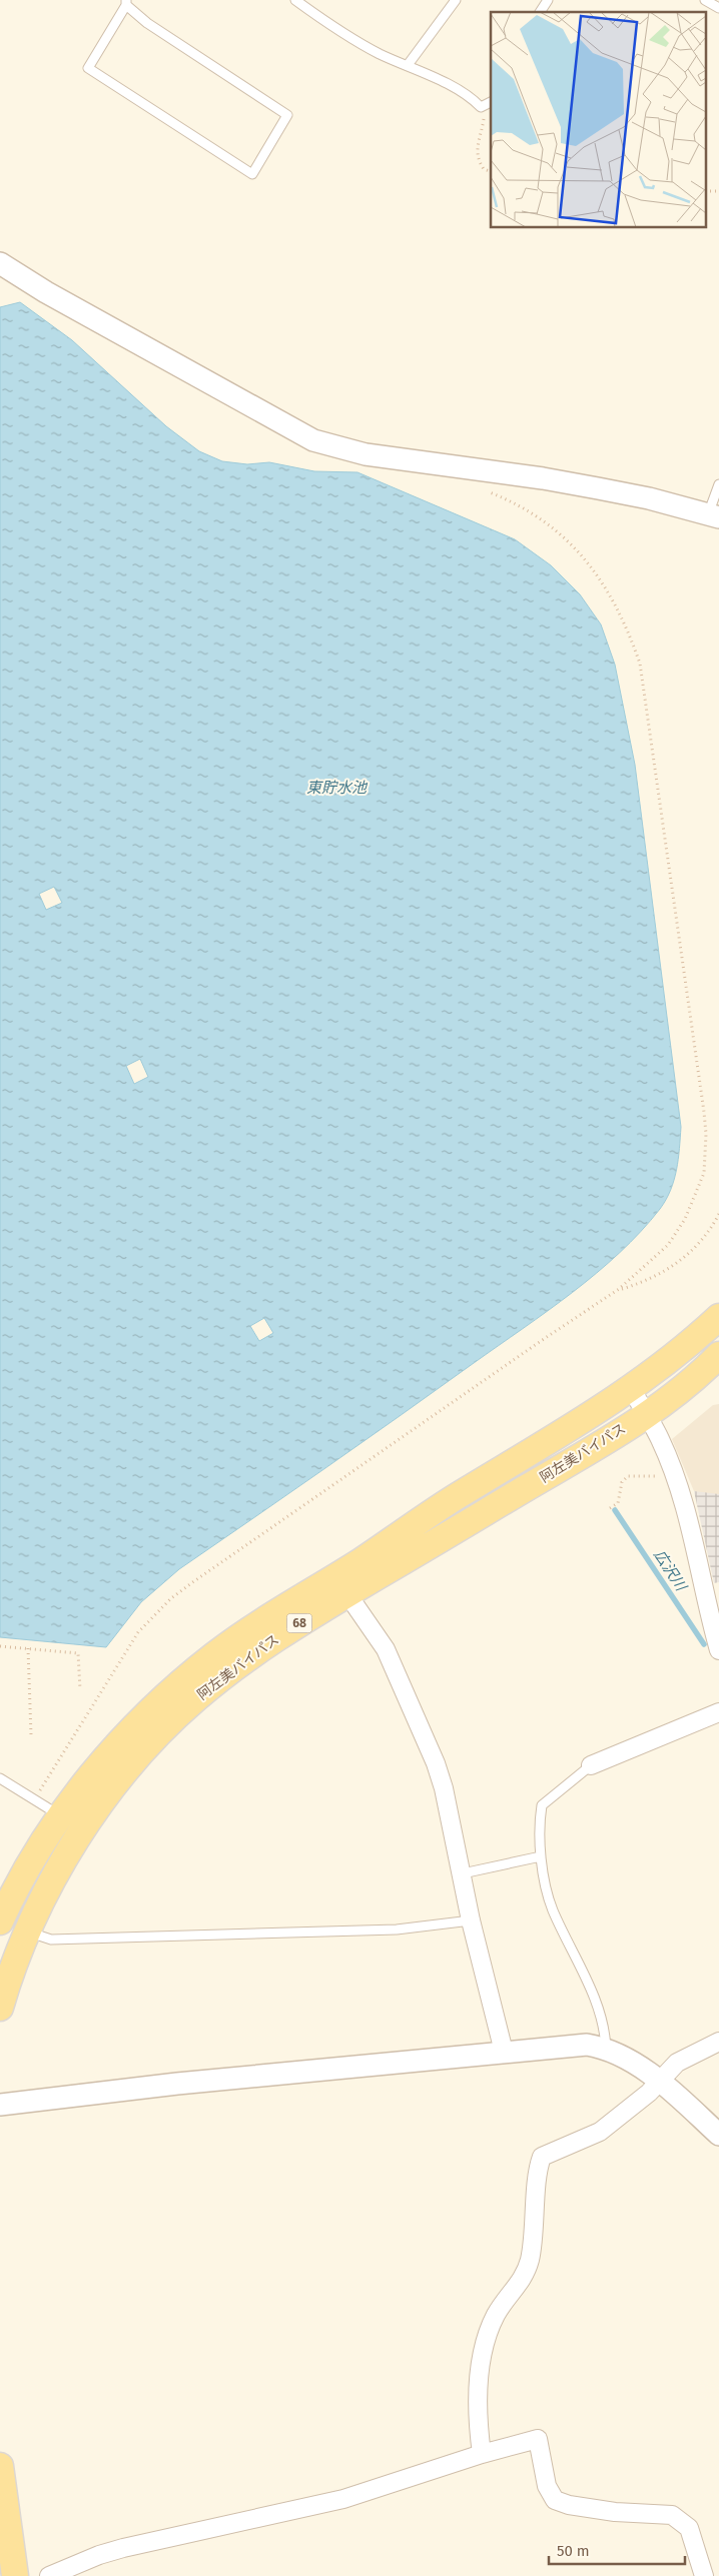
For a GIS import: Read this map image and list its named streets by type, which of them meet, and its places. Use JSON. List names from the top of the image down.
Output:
{
  "streets": {
    "main road": ["阿左美バイパス", "68"]
  },
  "water": ["東貯水池", "広沢川"],
  "scale_bar": "50 m"
}
